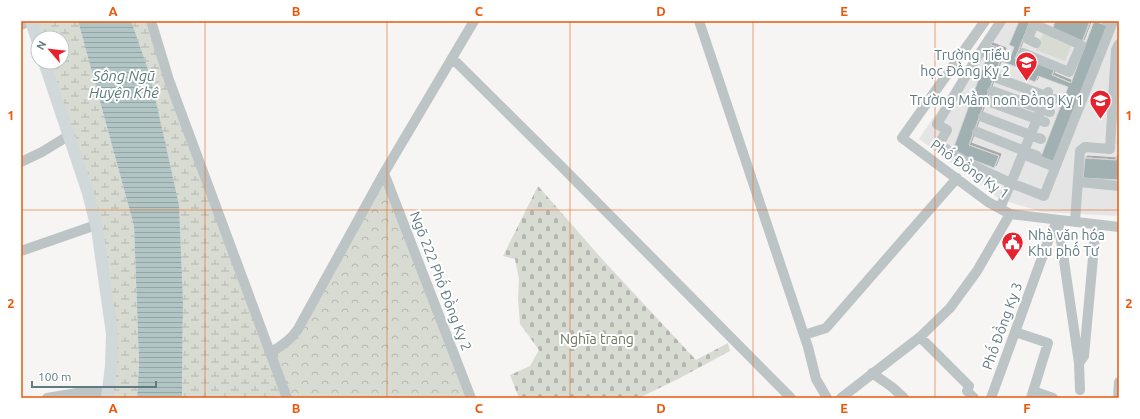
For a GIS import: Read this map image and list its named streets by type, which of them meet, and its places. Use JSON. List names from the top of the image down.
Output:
{
  "streets": {
    "street": ["Phố Đồng Kỵ 1", "Ngõ 222 Phố Đồng Kỵ 2", "Phố Đồng Kỵ 3"]
  },
  "crossings": [
    ["Phố Đồng Kỵ 1", "Phố Đồng Kỵ 3"]
  ],
  "water": ["Sông Ngũ Huyện Khê"],
  "parks": ["Nghĩa trang"],
  "places": {
    "school or university": ["Trường Tiểu học Đồng Kỵ 2", "Trường Mầm non Đồng Kỵ 1"],
    "public building": ["Nhà văn hóa Khu phố Tư"]
  },
  "scale_bar": "100 m",
  "north": "top left",
  "grid": {
    "columns": [
      "A",
      "B",
      "C",
      "D",
      "E",
      "F"
    ],
    "rows": ["1", "2"]
  }
}
